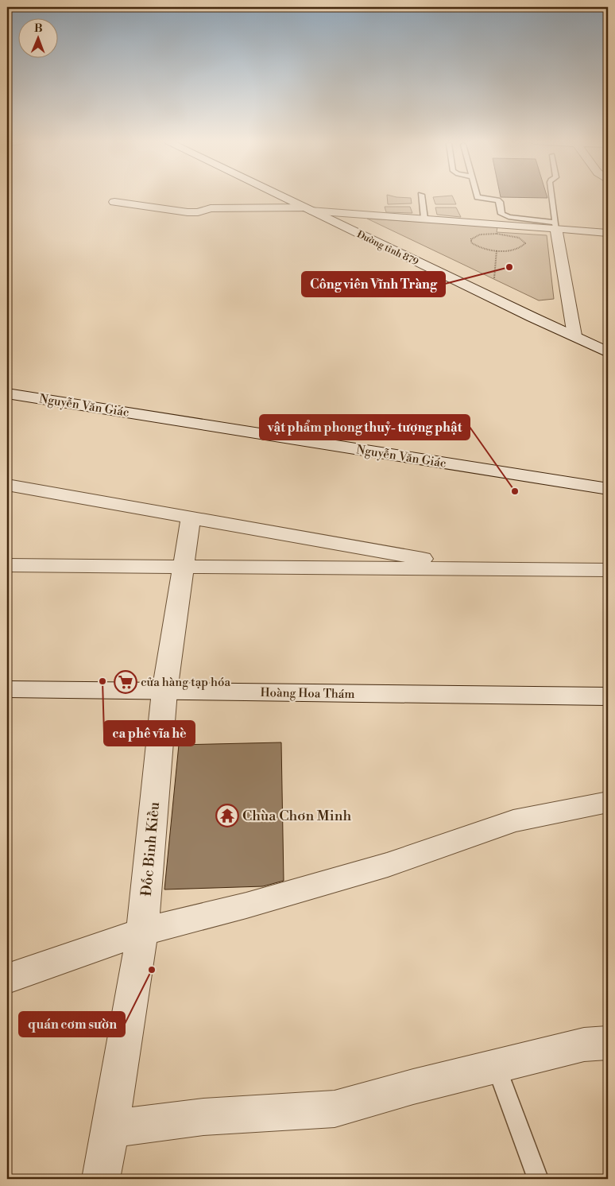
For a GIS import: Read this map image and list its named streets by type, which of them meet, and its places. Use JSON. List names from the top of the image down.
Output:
{
  "streets": {
    "street": [
      "Đường tỉnh 879",
      "Nguyễn Văn Giác",
      "Hoàng Hoa Thám",
      "Đốc Binh Kiều"
    ]
  },
  "crossings": [
    ["Hoàng Hoa Thám", "Đốc Binh Kiều"]
  ],
  "places": {
    "other": [
      "Công viên Vĩnh Tràng",
      "vật phẩm phong thuỷ- tượng phật",
      "ca phê vĩa hè",
      "quán cơm sườn"
    ],
    "supermarket": ["cửa hàng tạp hóa"],
    "temple": ["Chùa Chơn Minh"]
  },
  "north": "top"
}
